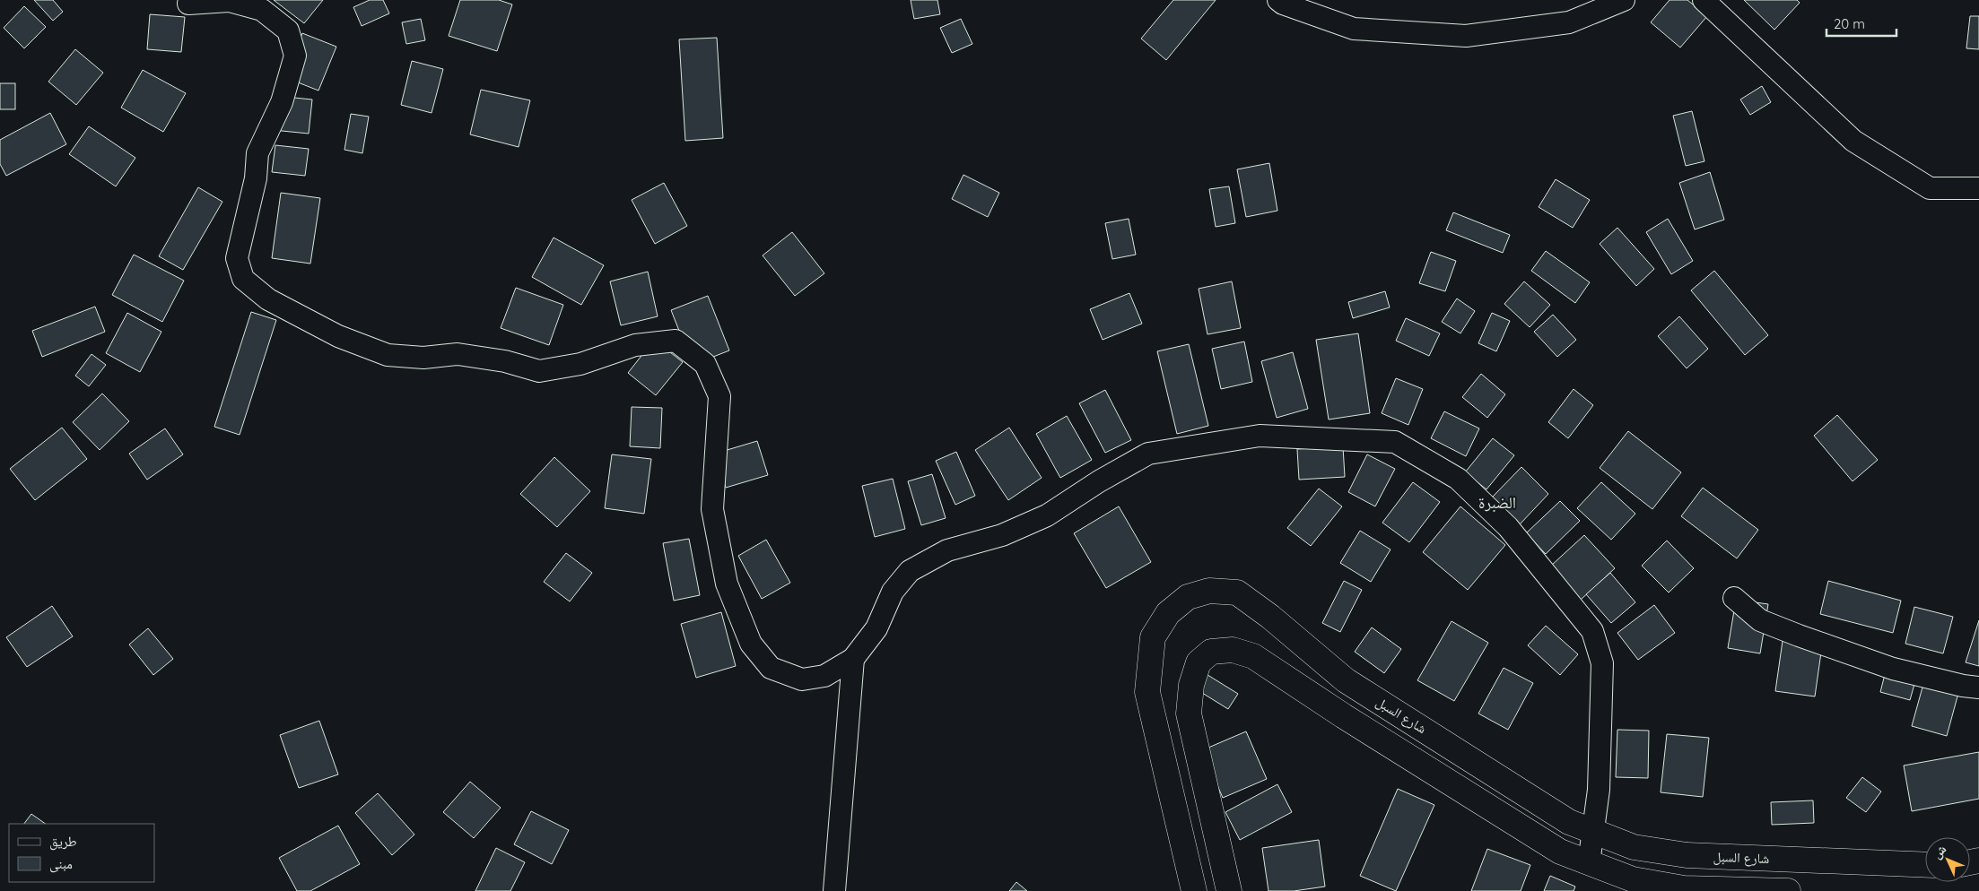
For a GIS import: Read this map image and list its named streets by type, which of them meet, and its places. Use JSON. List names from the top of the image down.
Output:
{
  "streets": {
    "main road": ["شارع السبل"]
  },
  "districts": ["الضبرة"],
  "legend": ["طريق", "مبنى"],
  "scale_bar": "20 m",
  "north": "top left"
}
